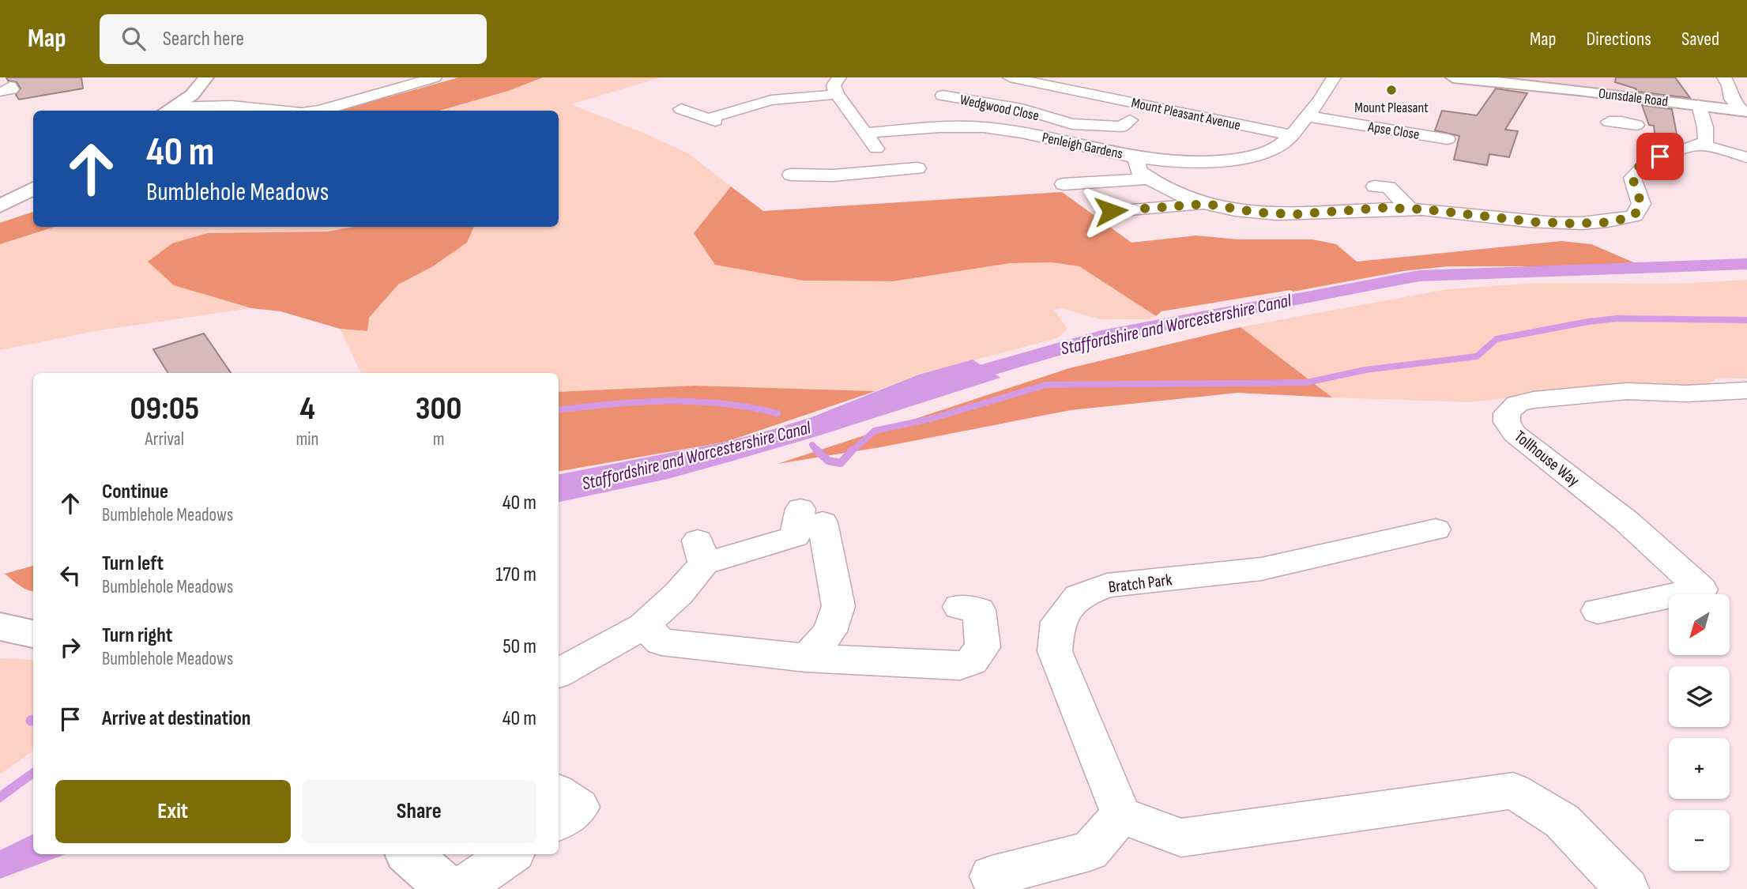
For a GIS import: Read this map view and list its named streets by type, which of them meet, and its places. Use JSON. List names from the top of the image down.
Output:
{
  "streets": {
    "street": [
      "Ounsdale Road",
      "Wedgwood Close",
      "Mount Pleasant Avenue",
      "Apse Close",
      "Penleigh Gardens",
      "Tollhouse Way",
      "Bratch Park"
    ]
  },
  "crossings": [
    ["Wedgwood Close", "Penleigh Gardens"],
    ["Mount Pleasant Avenue", "Penleigh Gardens"]
  ],
  "water": ["Staffordshire and Worcestershire Canal"],
  "places": ["Mount Pleasant"],
  "north": "bottom left",
  "page": {
    "header": "Map",
    "search": "Search here",
    "nav": ["Map", "Directions", "Saved"],
    "turn": ["40 m", "Bumblehole Meadows"],
    "eta": [
      "09:05",
      "Arrival",
      "4",
      "min",
      "300",
      "m"
    ],
    "list": [
      {
        "name": "Continue",
        "note": "Bumblehole Meadows",
        "value": "40 m"
      },
      {
        "name": "Turn left",
        "note": "Bumblehole Meadows",
        "value": "170 m"
      },
      {
        "name": "Turn right",
        "note": "Bumblehole Meadows",
        "value": "50 m"
      },
      {
        "name": "Arrive at destination",
        "value": "40 m"
      }
    ],
    "map_buttons": ["+", "−"],
    "buttons": ["Exit", "Share"]
  }
}
